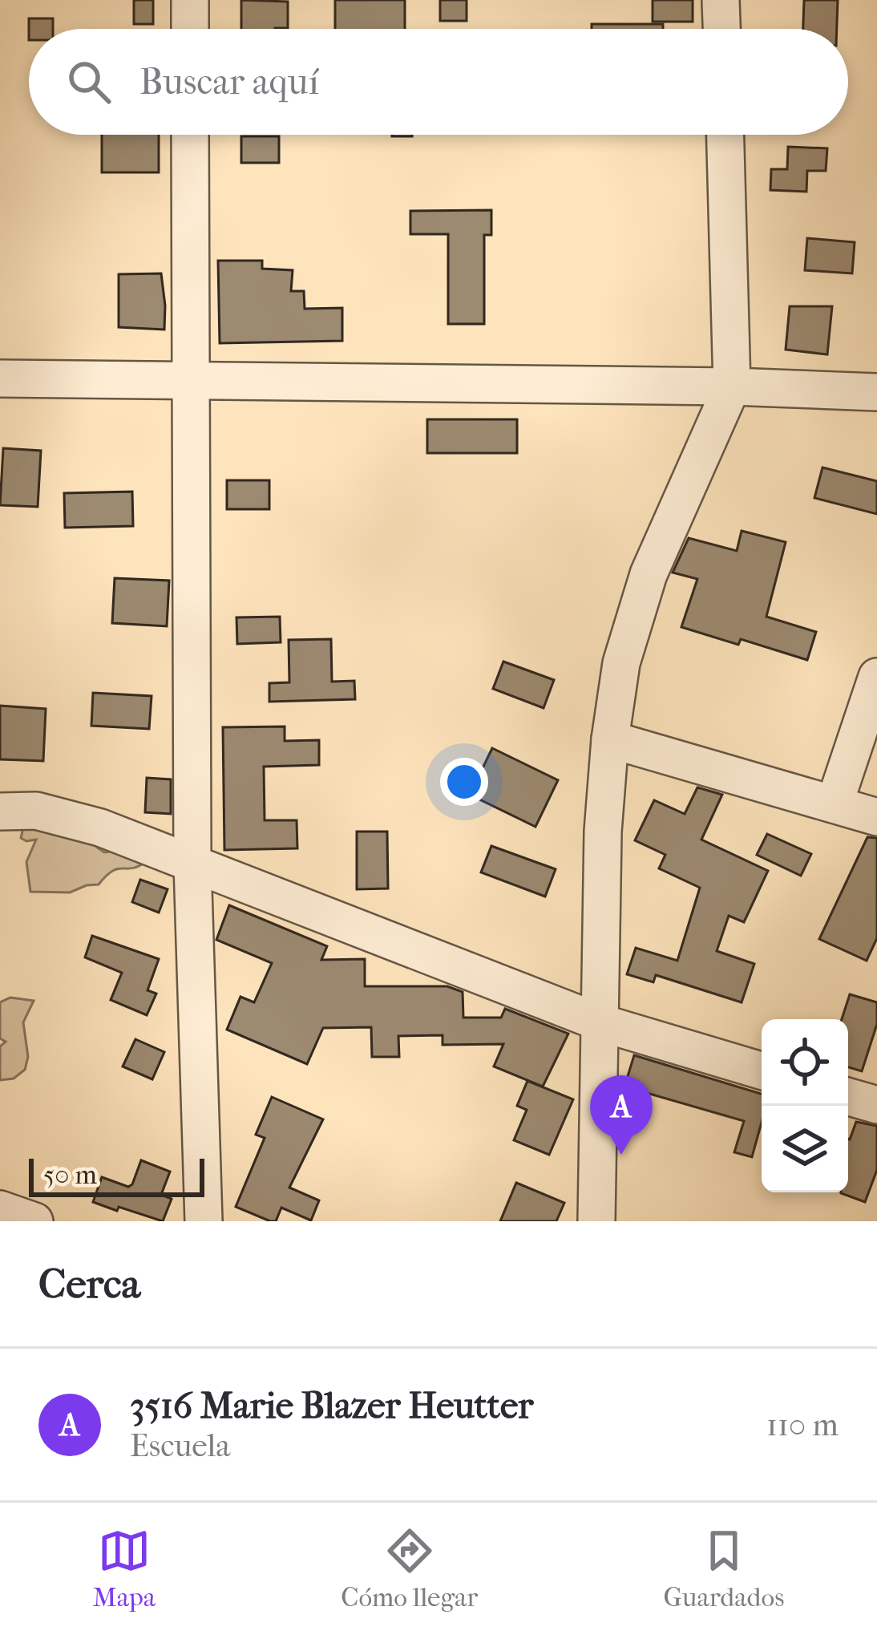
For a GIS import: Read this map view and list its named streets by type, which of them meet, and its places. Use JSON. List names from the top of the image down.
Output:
{
  "scale_bar": "50 m",
  "page": {
    "search": "Buscar aquí",
    "pins": "A",
    "scale": "50 m",
    "heading": "Cerca",
    "list": [
      {
        "mark": "A",
        "name": "3516 Marie Blazer Heutter",
        "note": "Escuela",
        "value": "110 m"
      }
    ],
    "nav": ["Mapa", "Cómo llegar", "Guardados"]
  }
}
